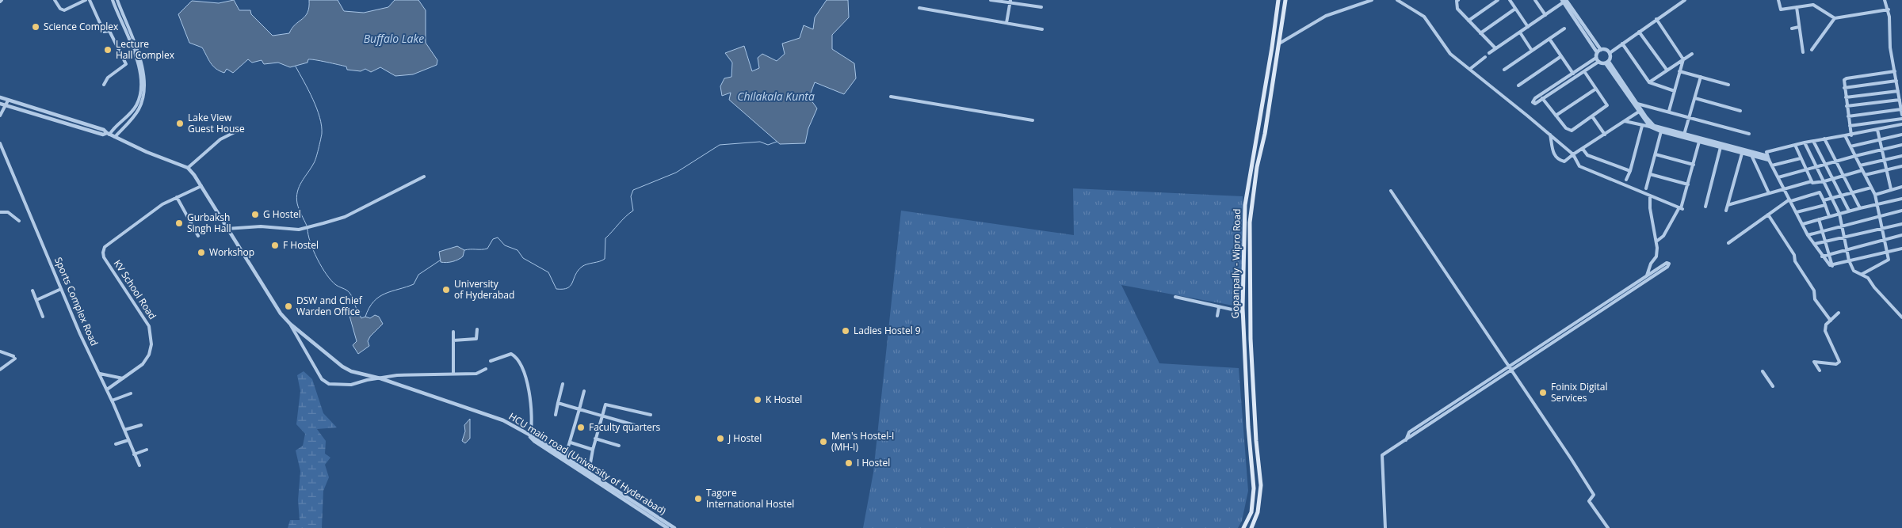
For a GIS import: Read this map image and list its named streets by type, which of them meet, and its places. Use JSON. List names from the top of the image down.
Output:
{
  "streets": {
    "main road": ["Gopanpally - Wipro Road"],
    "street": ["KV School Road", "Sports Complex Road", "HCU main road (University of Hyderabad)"]
  },
  "crossings": [
    ["KV School Road", "Sports Complex Road"],
    ["KV School Road", "HCU main road (University of Hyderabad)"]
  ],
  "water": ["Buffalo Lake", "Chilakala Kunta"],
  "places": [
    "Science Complex",
    "Lecture Hall Complex",
    "Lake View Guest House",
    "G Hostel",
    "Gurbaksh Singh Hall",
    "F Hostel",
    "Workshop",
    "University of Hyderabad",
    "DSW and Chief Warden Office",
    "Ladies Hostel 9",
    "Foinix Digital Services",
    "K Hostel",
    "Faculty quarters",
    "J Hostel",
    "Men's Hostel-I (MH-I)",
    "I Hostel",
    "Tagore International Hostel"
  ]
}
